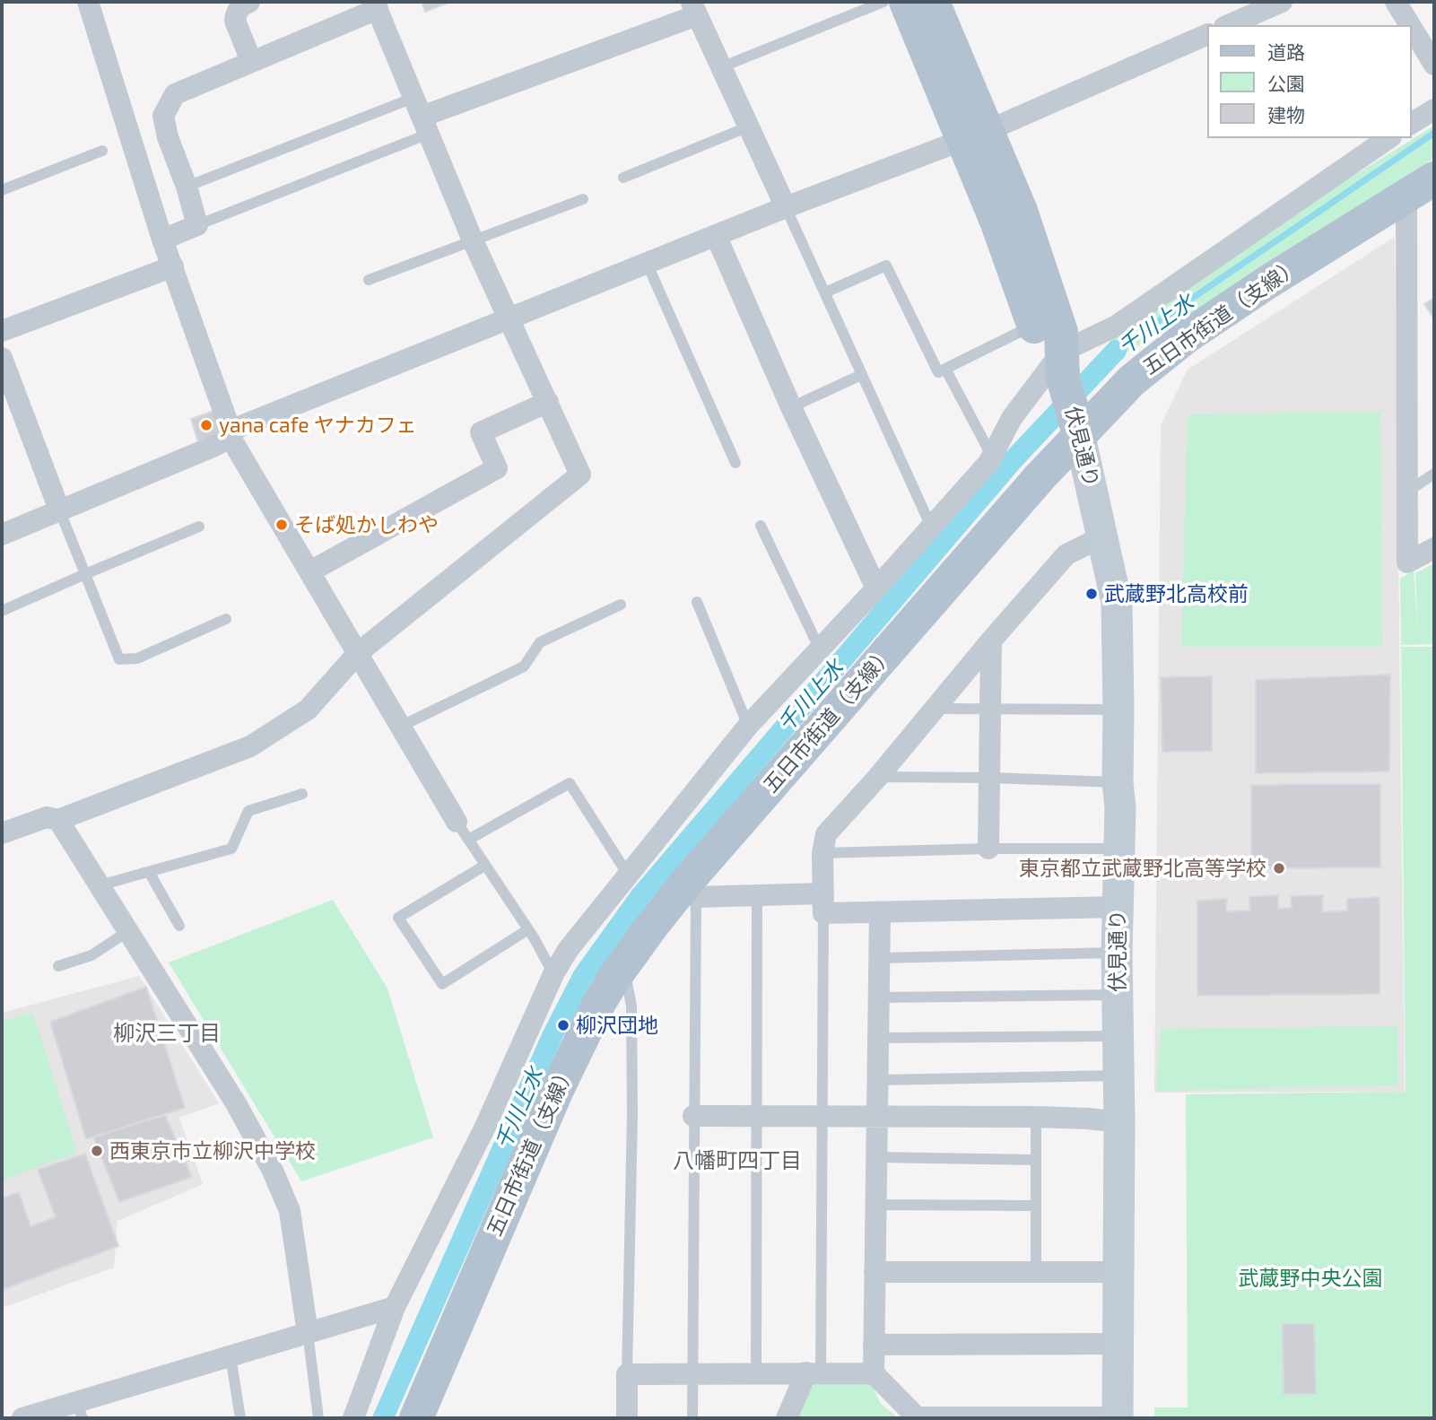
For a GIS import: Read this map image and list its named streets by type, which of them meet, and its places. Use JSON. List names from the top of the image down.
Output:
{
  "streets": {
    "main road": ["五日市街道（支線）", "伏見通り"]
  },
  "crossings": [
    ["五日市街道（支線）", "伏見通り"]
  ],
  "districts": ["柳沢三丁目", "八幡町四丁目"],
  "water": ["千川上水"],
  "parks": ["武蔵野中央公園"],
  "places": [
    "yana cafe ヤナカフェ",
    "そば処かしわや",
    "武蔵野北高校前",
    "東京都立武蔵野北高等学校",
    "柳沢団地",
    "西東京市立柳沢中学校"
  ],
  "legend": ["道路", "公園", "建物"]
}
